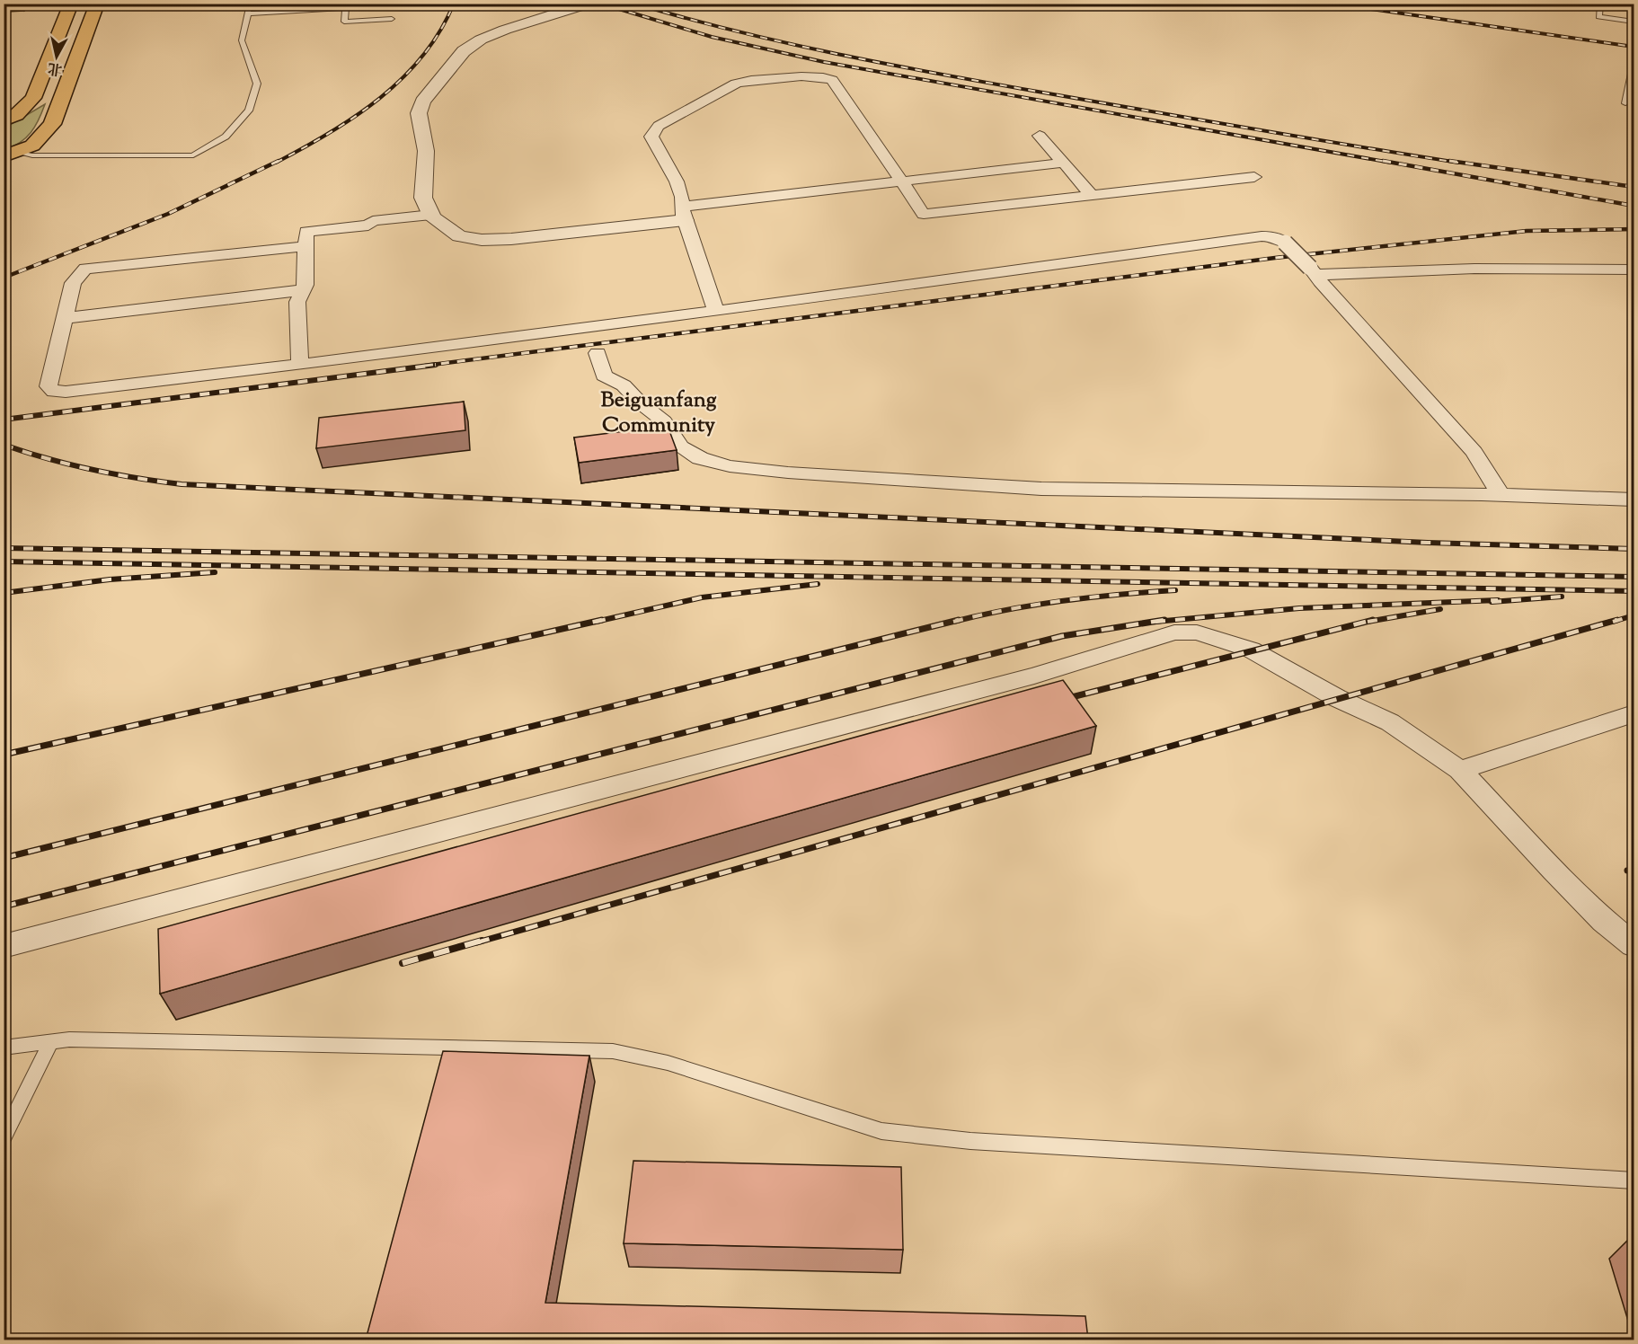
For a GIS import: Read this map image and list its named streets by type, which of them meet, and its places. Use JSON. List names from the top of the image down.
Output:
{
  "districts": ["Beiguanfang Community"],
  "north": "bottom"
}
